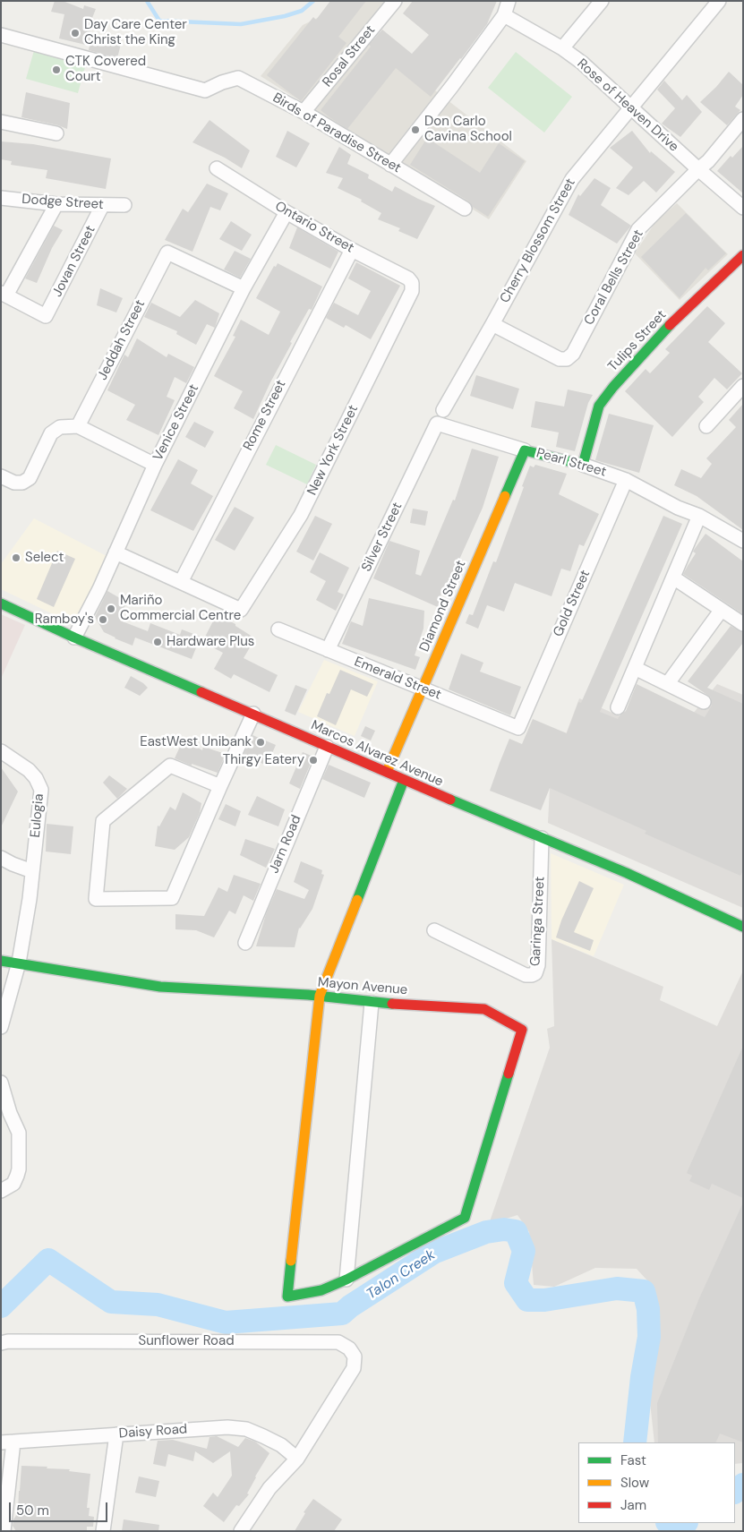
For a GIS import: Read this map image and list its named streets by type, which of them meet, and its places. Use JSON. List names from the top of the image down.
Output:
{
  "streets": {
    "street": [
      "Rosal Street",
      "Rose of Heaven Drive",
      "Birds of Paradise Street",
      "Dodge Street",
      "Ontario Street",
      "Cherry Blossom Street",
      "Jovan Street",
      "Coral Bells Street",
      "Jeddah Street",
      "Tulips Street",
      "Rome Street",
      "Venice Street",
      "New York Street",
      "Pearl Street",
      "Silver Street",
      "Gold Street",
      "Diamond Street",
      "Emerald Street",
      "Marcos Alvarez Avenue",
      "Eulogia",
      "Jarn Road",
      "Garinga Street",
      "Mayon Avenue",
      "Sunflower Road",
      "Daisy Road"
    ]
  },
  "crossings": [
    ["Rosal Street", "Birds of Paradise Street"],
    ["Rose of Heaven Drive", "Cherry Blossom Street"],
    ["Rose of Heaven Drive", "Coral Bells Street"],
    ["Dodge Street", "Jovan Street"],
    ["Ontario Street", "Rome Street"],
    ["Ontario Street", "Venice Street"],
    ["Ontario Street", "New York Street"],
    ["Cherry Blossom Street", "Coral Bells Street"],
    ["Jeddah Street", "Venice Street"],
    ["Tulips Street", "Pearl Street"],
    ["Rome Street", "New York Street"],
    ["Venice Street", "Marcos Alvarez Avenue"],
    ["Pearl Street", "Silver Street"],
    ["Pearl Street", "Gold Street"],
    ["Pearl Street", "Diamond Street"],
    ["Silver Street", "Emerald Street"],
    ["Gold Street", "Emerald Street"],
    ["Diamond Street", "Emerald Street"],
    ["Diamond Street", "Marcos Alvarez Avenue"],
    ["Marcos Alvarez Avenue", "Jarn Road"],
    ["Marcos Alvarez Avenue", "Garinga Street"],
    ["Eulogia", "Mayon Avenue"],
    ["Sunflower Road", "Daisy Road"]
  ],
  "water": ["Talon Creek"],
  "places": [
    "Day Care Center Christ the King",
    "CTK Covered Court",
    "Don Carlo Cavina School",
    "Select",
    "Mariño Commercial Centre",
    "Ramboy's",
    "Hardware Plus",
    "EastWest Unibank",
    "Thirgy Eatery"
  ],
  "legend": ["Fast", "Slow", "Jam"],
  "scale_bar": "50 m"
}
